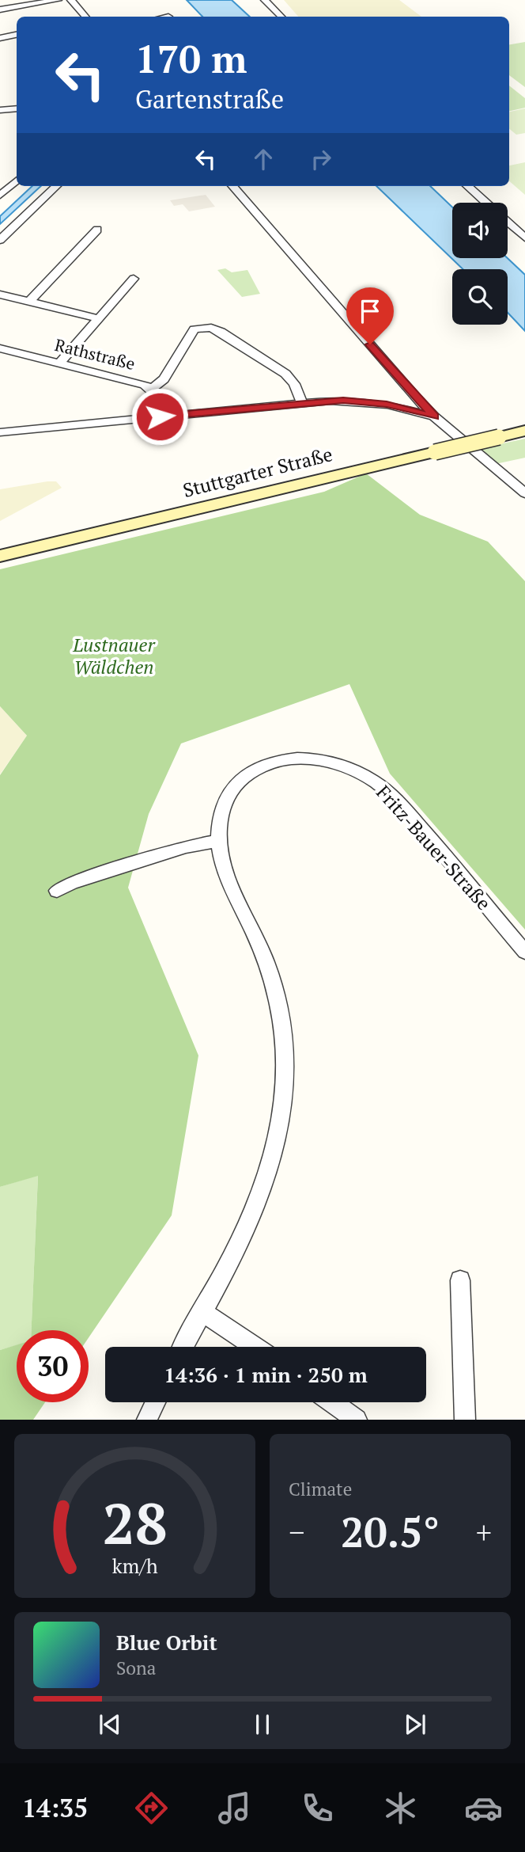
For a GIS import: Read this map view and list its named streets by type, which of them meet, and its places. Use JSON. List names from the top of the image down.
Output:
{
  "streets": {
    "main road": ["Stuttgarter Straße"],
    "street": ["Rathstraße", "Fritz-Bauer-Straße"]
  },
  "parks": ["Lustnauer Wäldchen"],
  "page": {
    "turn": ["170 m", "Gartenstraße"],
    "limit": "30",
    "trip": "14:36 · 1 min · 250 m",
    "tile": "Climate",
    "heat": ["−", "20.5°", "+"],
    "song": ["Blue Orbit", "Sona"],
    "tabs": "14:35",
    "gauge": ["28", "km/h"]
  }
}
